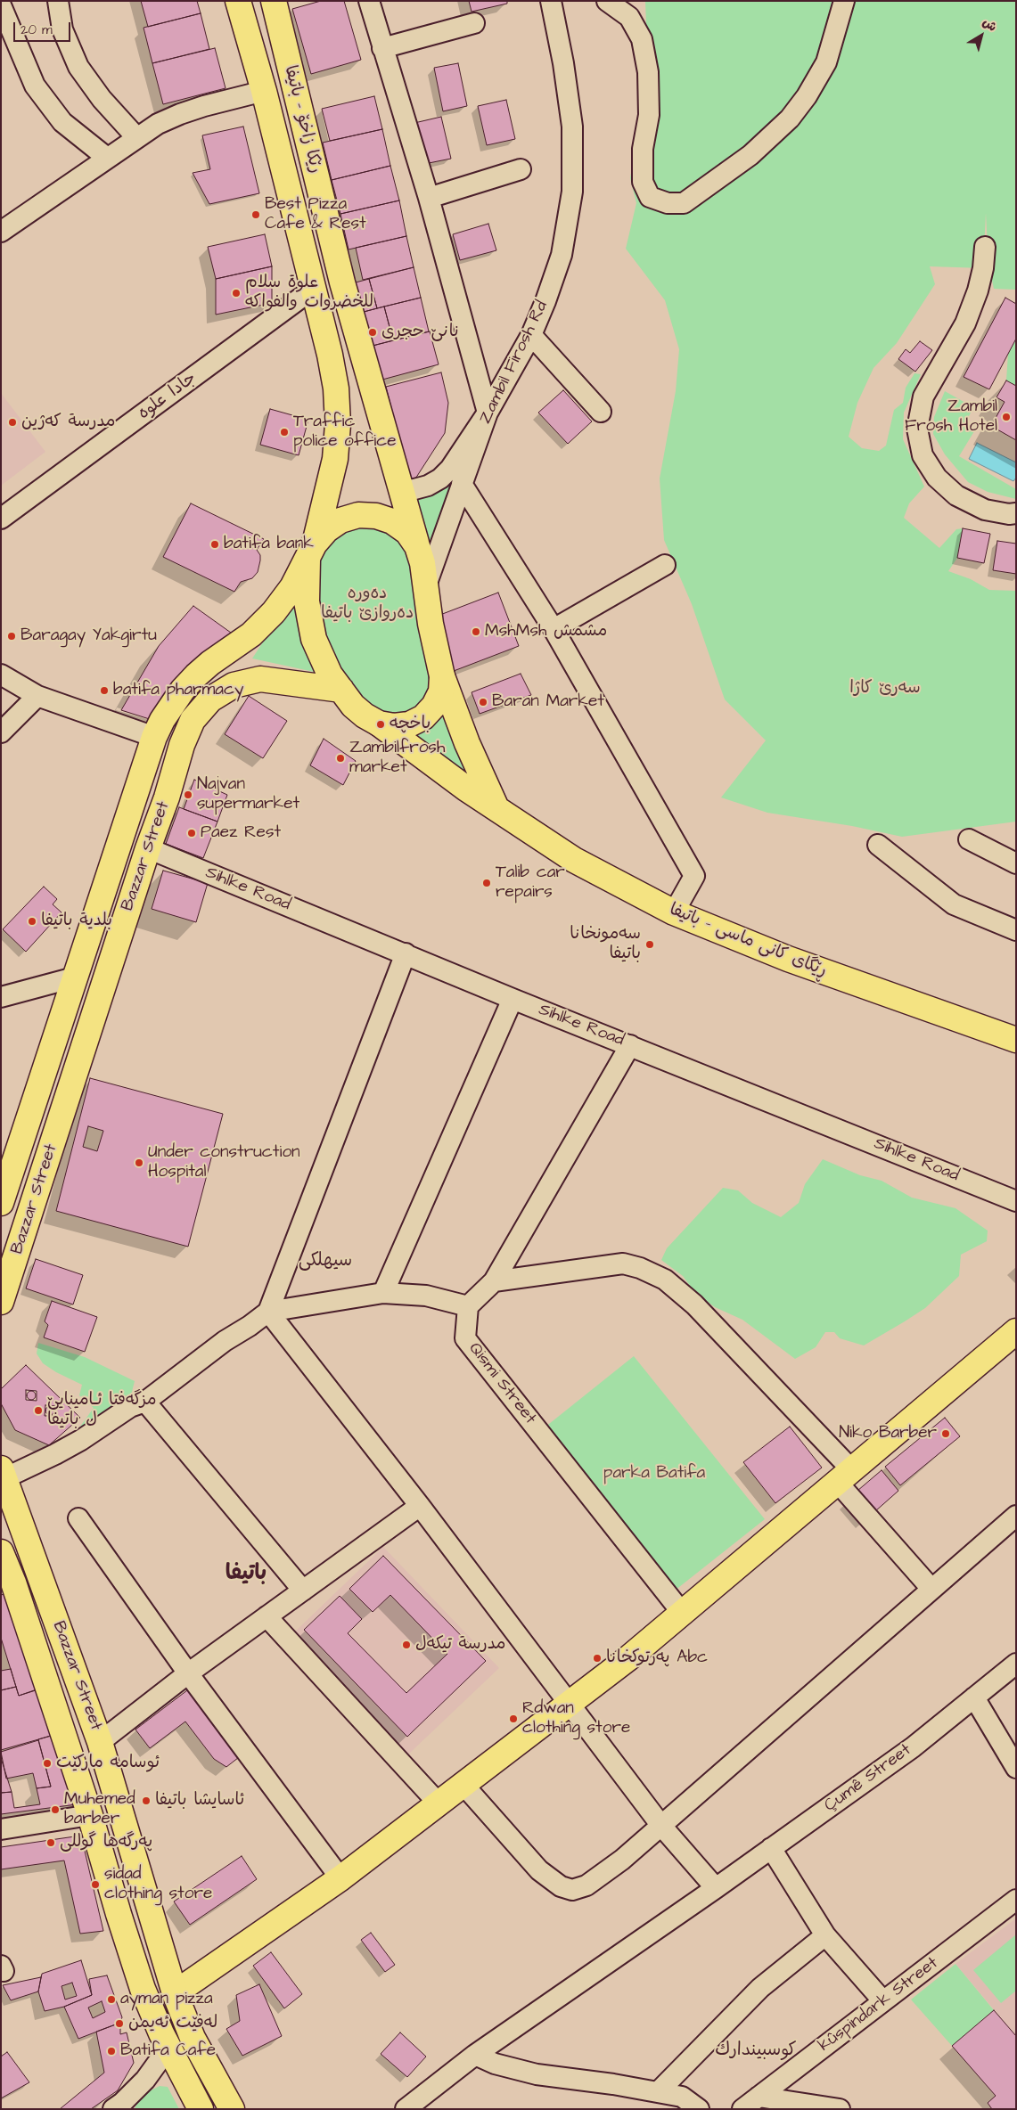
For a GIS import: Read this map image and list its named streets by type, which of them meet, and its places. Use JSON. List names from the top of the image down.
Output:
{
  "streets": {
    "main road": ["رێکا زاخۆ - باتیفا", "Bazzar Street", "ڕێگای کانی ماسی - باتيفا"],
    "street": [
      "Zambil Firosh Rd",
      "جادا علوه",
      "Sihlke Road",
      "Qismi Street",
      "Çumê Street",
      "kûspindark Street"
    ]
  },
  "crossings": [
    ["رێکا زاخۆ - باتیفا", "Zambil Firosh Rd"],
    ["رێکا زاخۆ - باتیفا", "جادا علوه"],
    ["رێکا زاخۆ - باتیفا", "Bazzar Street"],
    ["رێکا زاخۆ - باتیفا", "ڕێگای کانی ماسی - باتيفا"],
    ["Bazzar Street", "Sihlke Road"],
    ["Bazzar Street", "ڕێگای کانی ماسی - باتيفا"]
  ],
  "districts": ["سيهلكى", "باتیفا", "كوسبيندارك"],
  "parks": ["ده‌وره‌ ده‌روازێ باتيفا", "سەرێ کاژا", "parka Batifa"],
  "places": [
    "Best Pizza Cafe & Rest",
    "علوة سلام للخضروات والفواكه",
    "نانێ حجری",
    "Zambil Frosh Hotel",
    "مدرسة كه‌ژين",
    "Traffic police office",
    "batifa bank",
    "MshMsh مشمش",
    "Baragay Yakgirtu",
    "batifa pharmacy",
    "Baran Market",
    "باخچە",
    "Zambilfrosh market",
    "Najvan supermarket",
    "Paez Rest",
    "Talib car repairs",
    "بلدية باتيفا",
    "سه‌مونخانا باتيفا",
    "Under construction Hospital",
    "مزگەفتا ئـامینایێ ل باتیفا",
    "Niko Barber",
    "مدرسة تيكه‌ل",
    "په‌رتوكخانا Abc",
    "Rdwan clothing store",
    "ئوسامە مارکێت",
    "ئاسایشا باتیفا",
    "Muhemed barber",
    "په‌رگه‌ها گوللی",
    "sidad clothing store",
    "ayman pizza",
    "لەفێت ئەیمن",
    "Batifa Cafe"
  ],
  "scale_bar": "20 m",
  "north": "top right"
}
